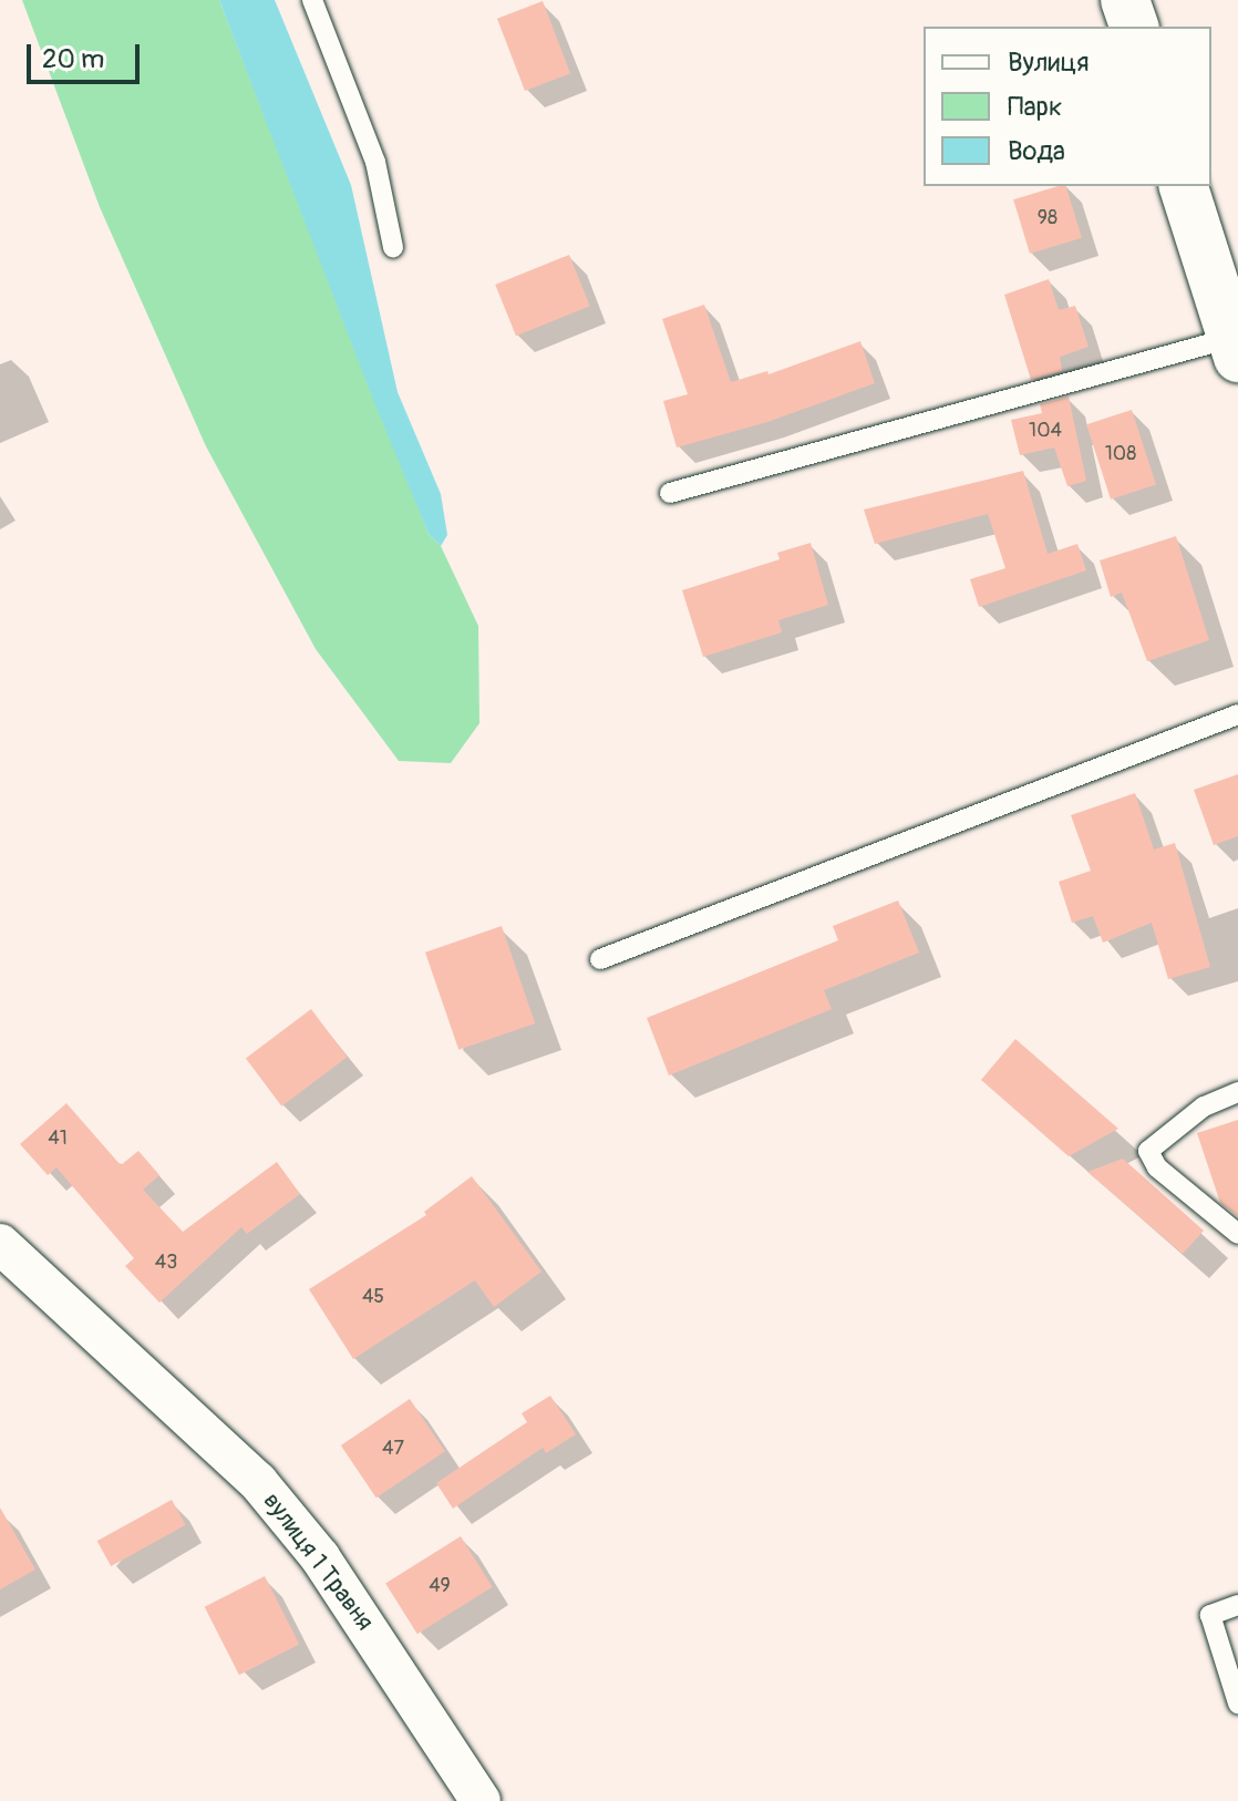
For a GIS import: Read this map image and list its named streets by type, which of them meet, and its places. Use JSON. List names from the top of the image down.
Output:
{
  "streets": {
    "street": ["вулиця 1 Травня"]
  },
  "house_numbers": [
    "98",
    "104",
    "108",
    "41",
    "43",
    "45",
    "47",
    "49"
  ],
  "legend": ["Вулиця", "Парк", "Вода"],
  "scale_bar": "20 m"
}
